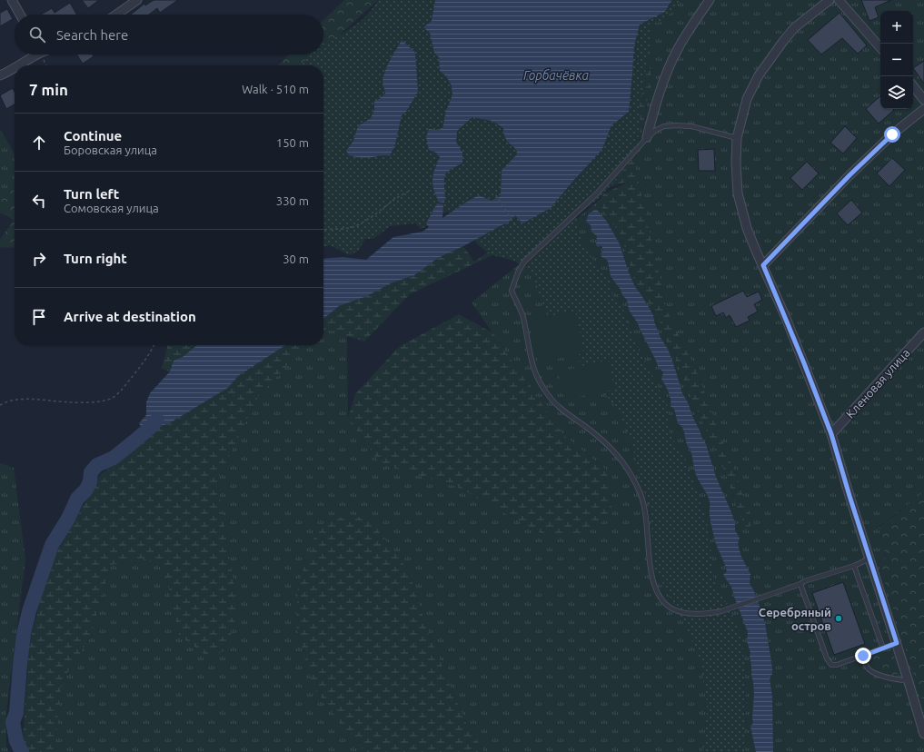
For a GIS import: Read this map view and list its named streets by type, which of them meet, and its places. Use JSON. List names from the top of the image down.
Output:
{
  "streets": {
    "street": ["Кленовая улица"]
  },
  "water": ["Горбачёвка"],
  "places": ["Серебряный остров"],
  "page": {
    "map_buttons": ["+", "−"],
    "search": "Search here",
    "heading": ["7 min", "Walk · 510 m"],
    "list": [
      ["Continue", "Боровская улица", "150 m"],
      ["Turn left", "Сомовская улица", "330 m"],
      ["Turn right", "30 m"],
      "Arrive at destination"
    ]
  }
}
